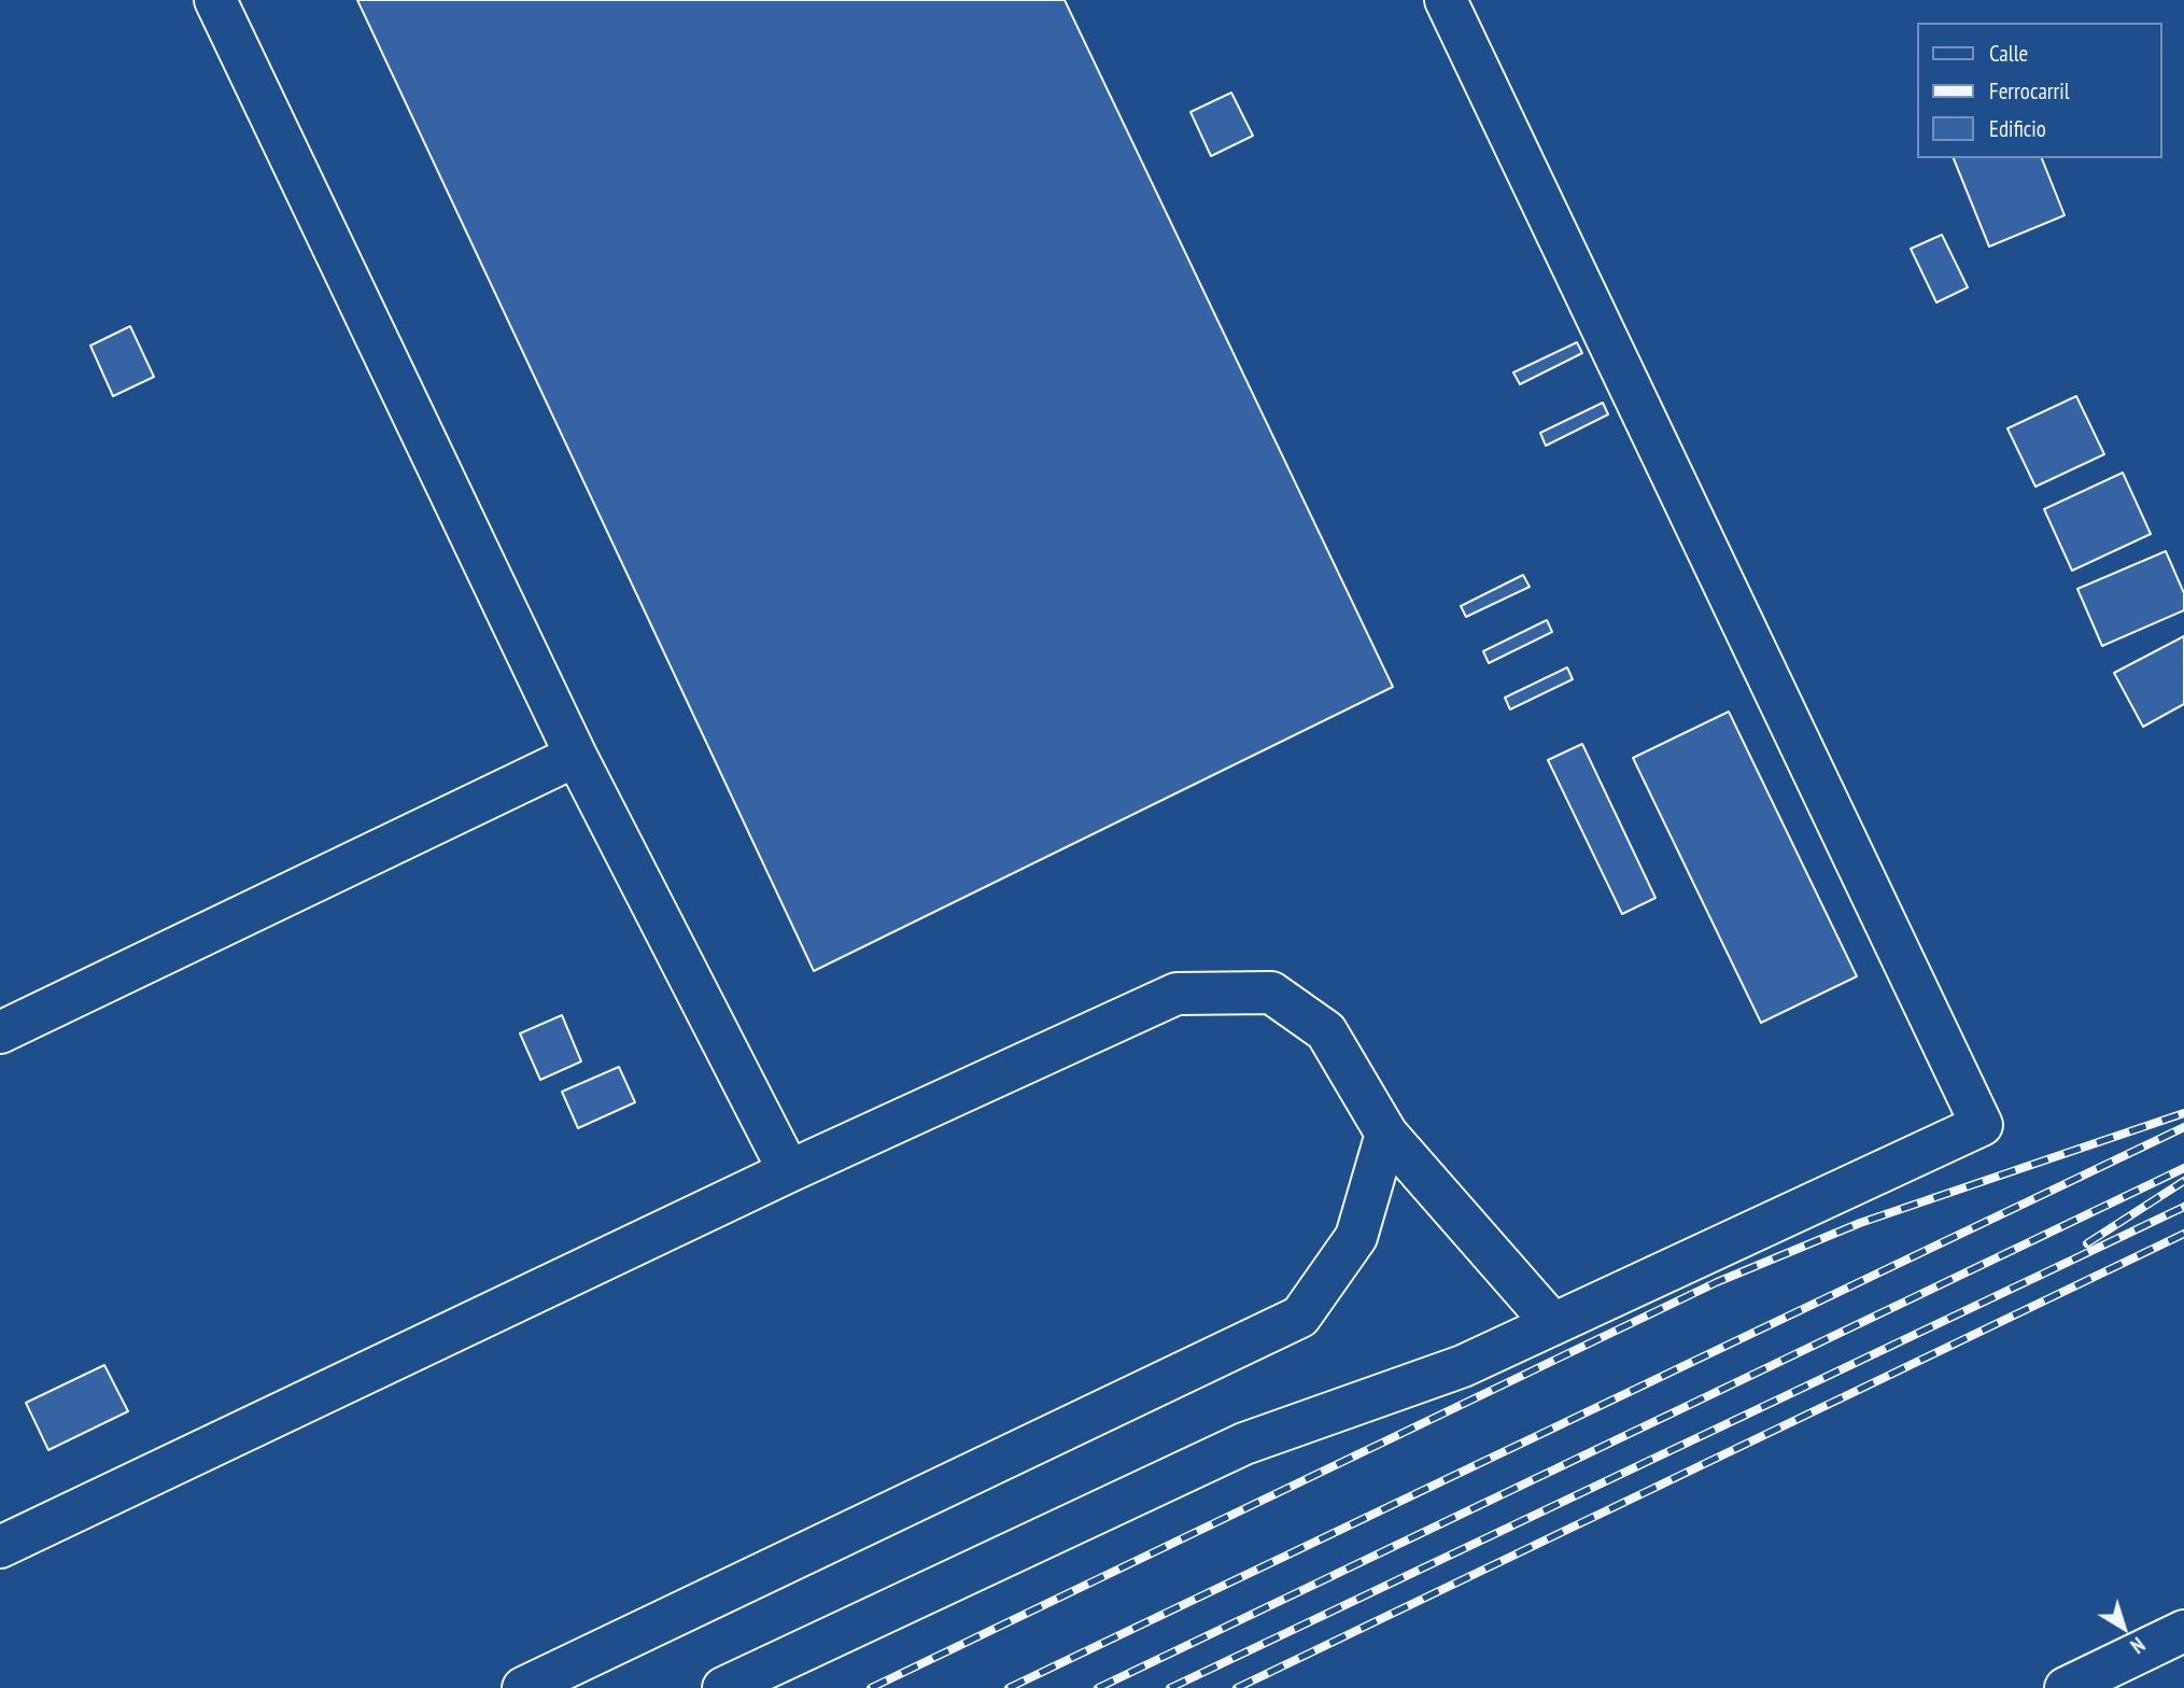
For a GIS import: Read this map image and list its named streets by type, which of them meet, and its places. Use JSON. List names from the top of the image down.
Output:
{
  "legend": ["Calle", "Ferrocarril", "Edificio"],
  "north": "bottom right"
}
